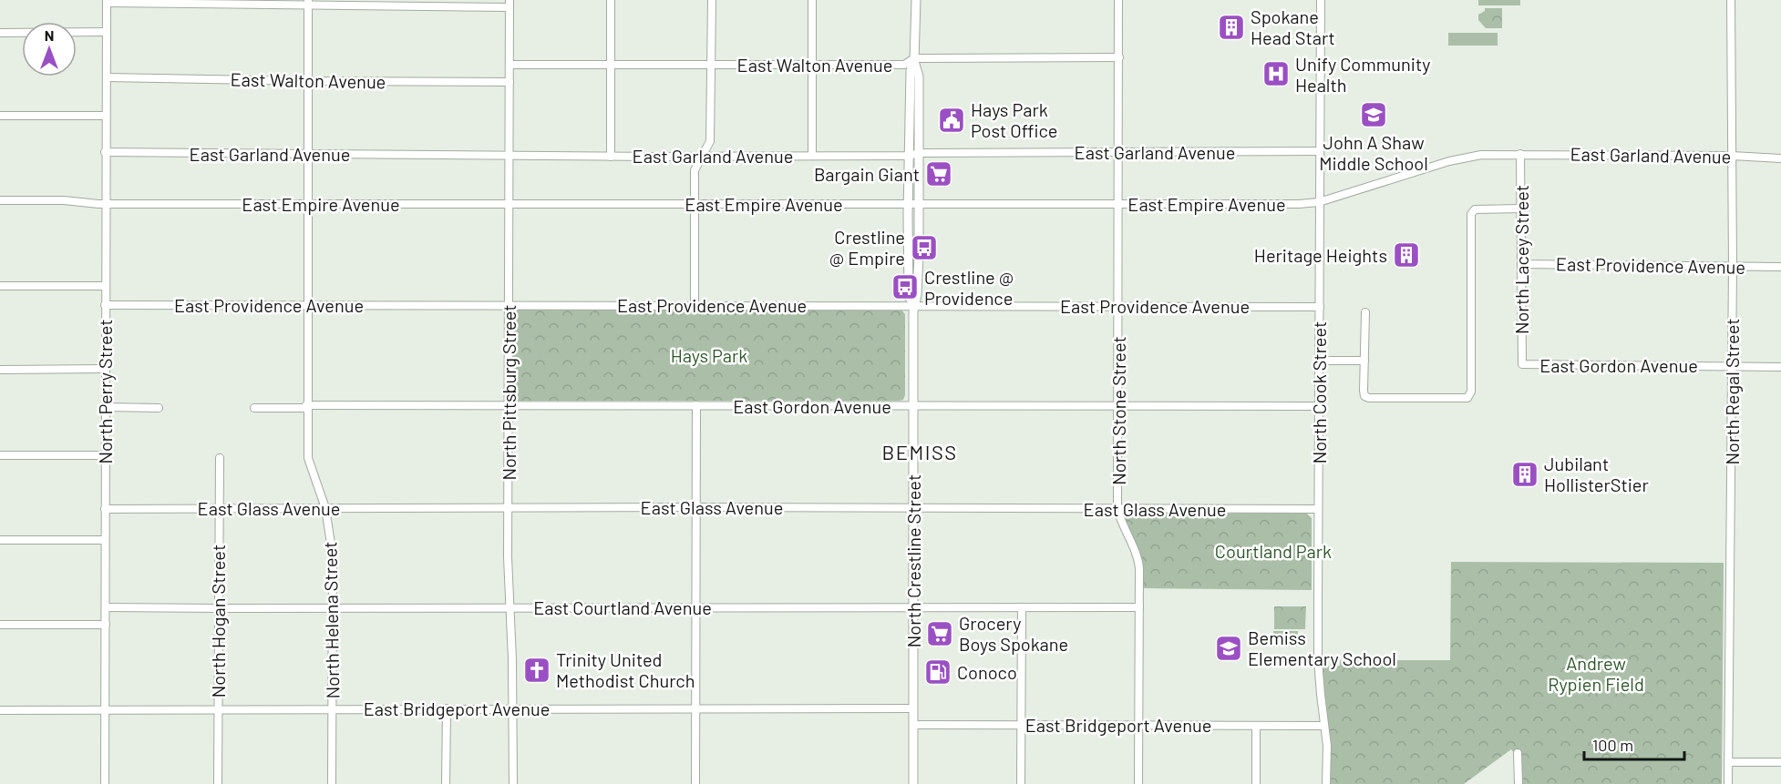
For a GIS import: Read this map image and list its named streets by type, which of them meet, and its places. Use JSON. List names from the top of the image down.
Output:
{
  "streets": {
    "main road": ["North Crestline Street"],
    "street": [
      "East Walton Avenue",
      "East Garland Avenue",
      "East Empire Avenue",
      "North Lacey Street",
      "East Providence Avenue",
      "East Gordon Avenue",
      "North Perry Street",
      "North Regal Street",
      "North Pittsburg Street",
      "North Cook Street",
      "North Stone Street",
      "East Glass Avenue",
      "East Courtland Avenue",
      "North Helena Street",
      "North Hogan Street",
      "East Bridgeport Avenue"
    ]
  },
  "crossings": [
    ["East Walton Avenue", "North Perry Street"],
    ["East Walton Avenue", "North Pittsburg Street"],
    ["East Walton Avenue", "North Stone Street"],
    ["East Walton Avenue", "North Crestline Street"],
    ["East Walton Avenue", "North Helena Street"],
    ["East Garland Avenue", "East Empire Avenue"],
    ["East Garland Avenue", "North Lacey Street"],
    ["East Garland Avenue", "North Perry Street"],
    ["East Garland Avenue", "North Regal Street"],
    ["East Garland Avenue", "North Pittsburg Street"],
    ["East Garland Avenue", "North Cook Street"],
    ["East Garland Avenue", "North Stone Street"],
    ["East Garland Avenue", "North Crestline Street"],
    ["East Garland Avenue", "North Helena Street"],
    ["East Empire Avenue", "North Lacey Street"],
    ["East Empire Avenue", "North Perry Street"],
    ["East Empire Avenue", "North Pittsburg Street"],
    ["East Empire Avenue", "North Cook Street"],
    ["East Empire Avenue", "North Stone Street"],
    ["East Empire Avenue", "North Crestline Street"],
    ["East Empire Avenue", "North Helena Street"],
    ["North Lacey Street", "East Providence Avenue"],
    ["North Lacey Street", "East Gordon Avenue"],
    ["East Providence Avenue", "North Perry Street"],
    ["East Providence Avenue", "North Regal Street"],
    ["East Providence Avenue", "North Pittsburg Street"],
    ["East Providence Avenue", "North Cook Street"],
    ["East Providence Avenue", "North Stone Street"],
    ["East Providence Avenue", "North Crestline Street"],
    ["East Providence Avenue", "North Helena Street"],
    ["East Gordon Avenue", "North Regal Street"],
    ["East Gordon Avenue", "North Pittsburg Street"],
    ["East Gordon Avenue", "North Cook Street"],
    ["East Gordon Avenue", "North Stone Street"],
    ["East Gordon Avenue", "North Crestline Street"],
    ["East Gordon Avenue", "North Helena Street"],
    ["North Perry Street", "East Glass Avenue"],
    ["North Perry Street", "East Courtland Avenue"],
    ["North Perry Street", "East Bridgeport Avenue"],
    ["North Pittsburg Street", "East Glass Avenue"],
    ["North Pittsburg Street", "East Courtland Avenue"],
    ["North Pittsburg Street", "East Bridgeport Avenue"],
    ["North Cook Street", "East Glass Avenue"],
    ["North Cook Street", "East Bridgeport Avenue"],
    ["North Stone Street", "East Glass Avenue"],
    ["North Stone Street", "East Courtland Avenue"],
    ["North Stone Street", "East Bridgeport Avenue"],
    ["East Glass Avenue", "North Crestline Street"],
    ["East Glass Avenue", "North Helena Street"],
    ["East Glass Avenue", "North Hogan Street"],
    ["North Crestline Street", "East Courtland Avenue"],
    ["North Crestline Street", "East Bridgeport Avenue"],
    ["East Courtland Avenue", "North Helena Street"],
    ["East Courtland Avenue", "North Hogan Street"],
    ["North Helena Street", "East Bridgeport Avenue"],
    ["North Hogan Street", "East Bridgeport Avenue"]
  ],
  "districts": ["BEMISS"],
  "parks": ["Hays Park", "Courtland Park", "Andrew Rypien Field"],
  "places": {
    "building": ["Spokane Head Start", "Heritage Heights", "Jubilant HollisterStier"],
    "hospital": ["Unify Community Health"],
    "school or university": ["John A Shaw Middle School", "Bemiss Elementary School"],
    "public building": ["Hays Park Post Office"],
    "supermarket": ["Bargain Giant", "Grocery Boys Spokane"],
    "bus stop": ["Crestline @ Empire", "Crestline @ Providence"],
    "church": ["Trinity United Methodist Church"],
    "fuel station": ["Conoco"]
  },
  "scale_bar": "100 m",
  "north": "top"
}
